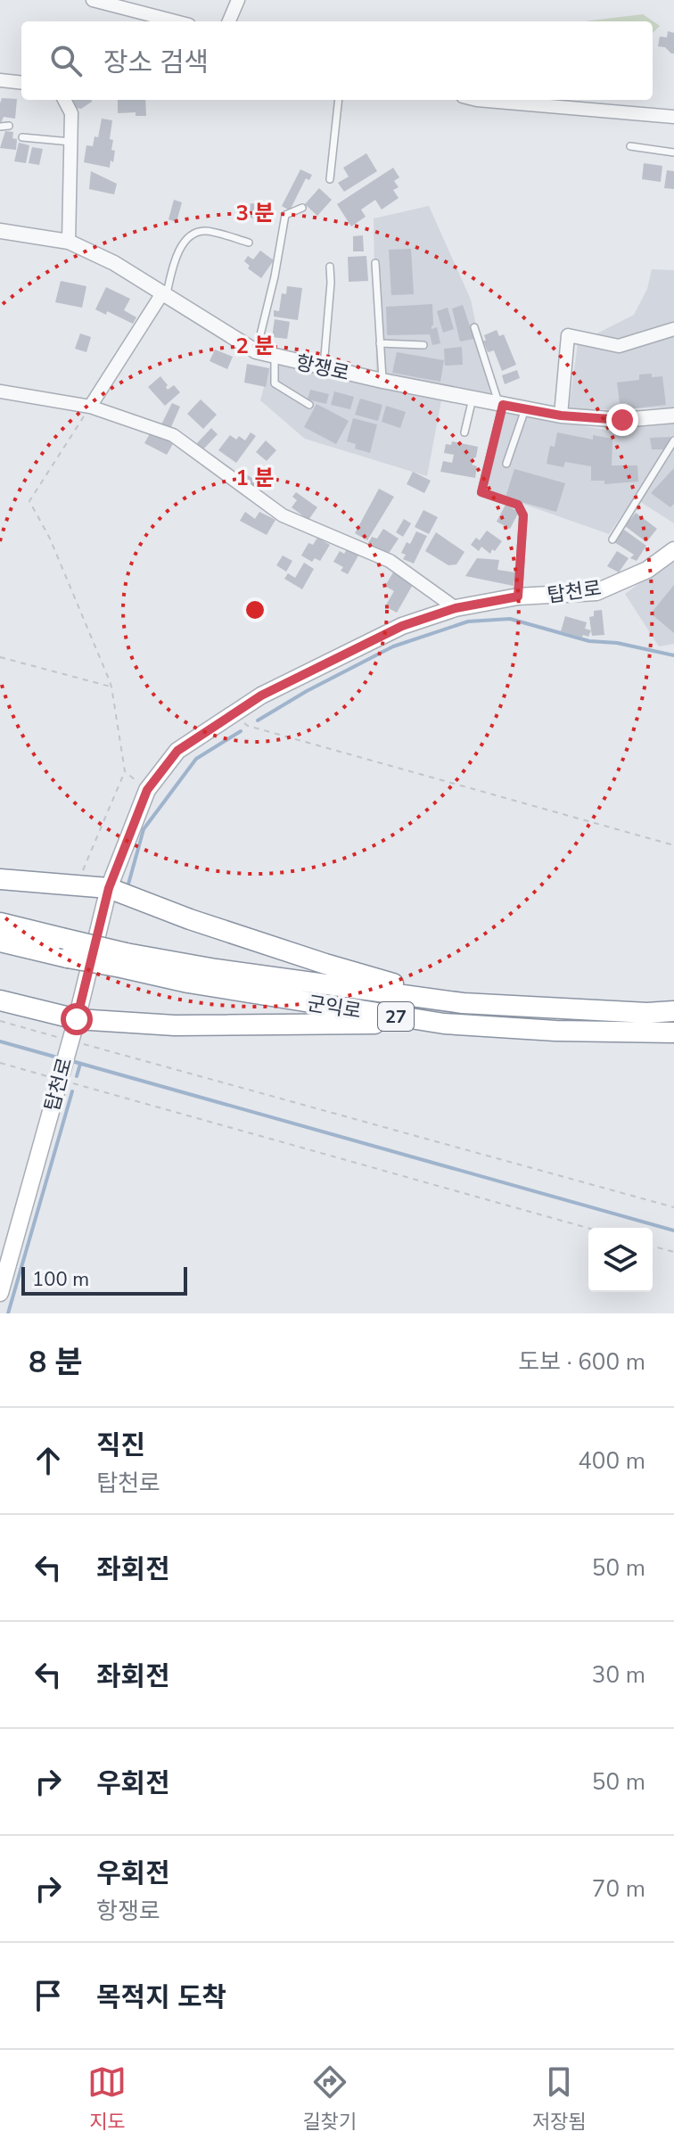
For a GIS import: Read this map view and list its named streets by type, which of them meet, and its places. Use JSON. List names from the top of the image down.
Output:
{
  "streets": {
    "highway": ["군익로", "27"],
    "main road": ["탑천로"],
    "street": ["항쟁로"]
  },
  "scale_bar": "100 m",
  "page": {
    "search": "장소 검색",
    "scale": "100 m",
    "heading": ["8 분", "도보 · 600 m"],
    "list": [
      ["직진", "탑천로", "400 m"],
      ["좌회전", "50 m"],
      ["좌회전", "30 m"],
      ["우회전", "50 m"],
      ["우회전", "항쟁로", "70 m"],
      "목적지 도착"
    ],
    "nav": ["지도", "길찾기", "저장됨"]
  },
  "rings": ["3 분", "2 분", "1 분"]
}
